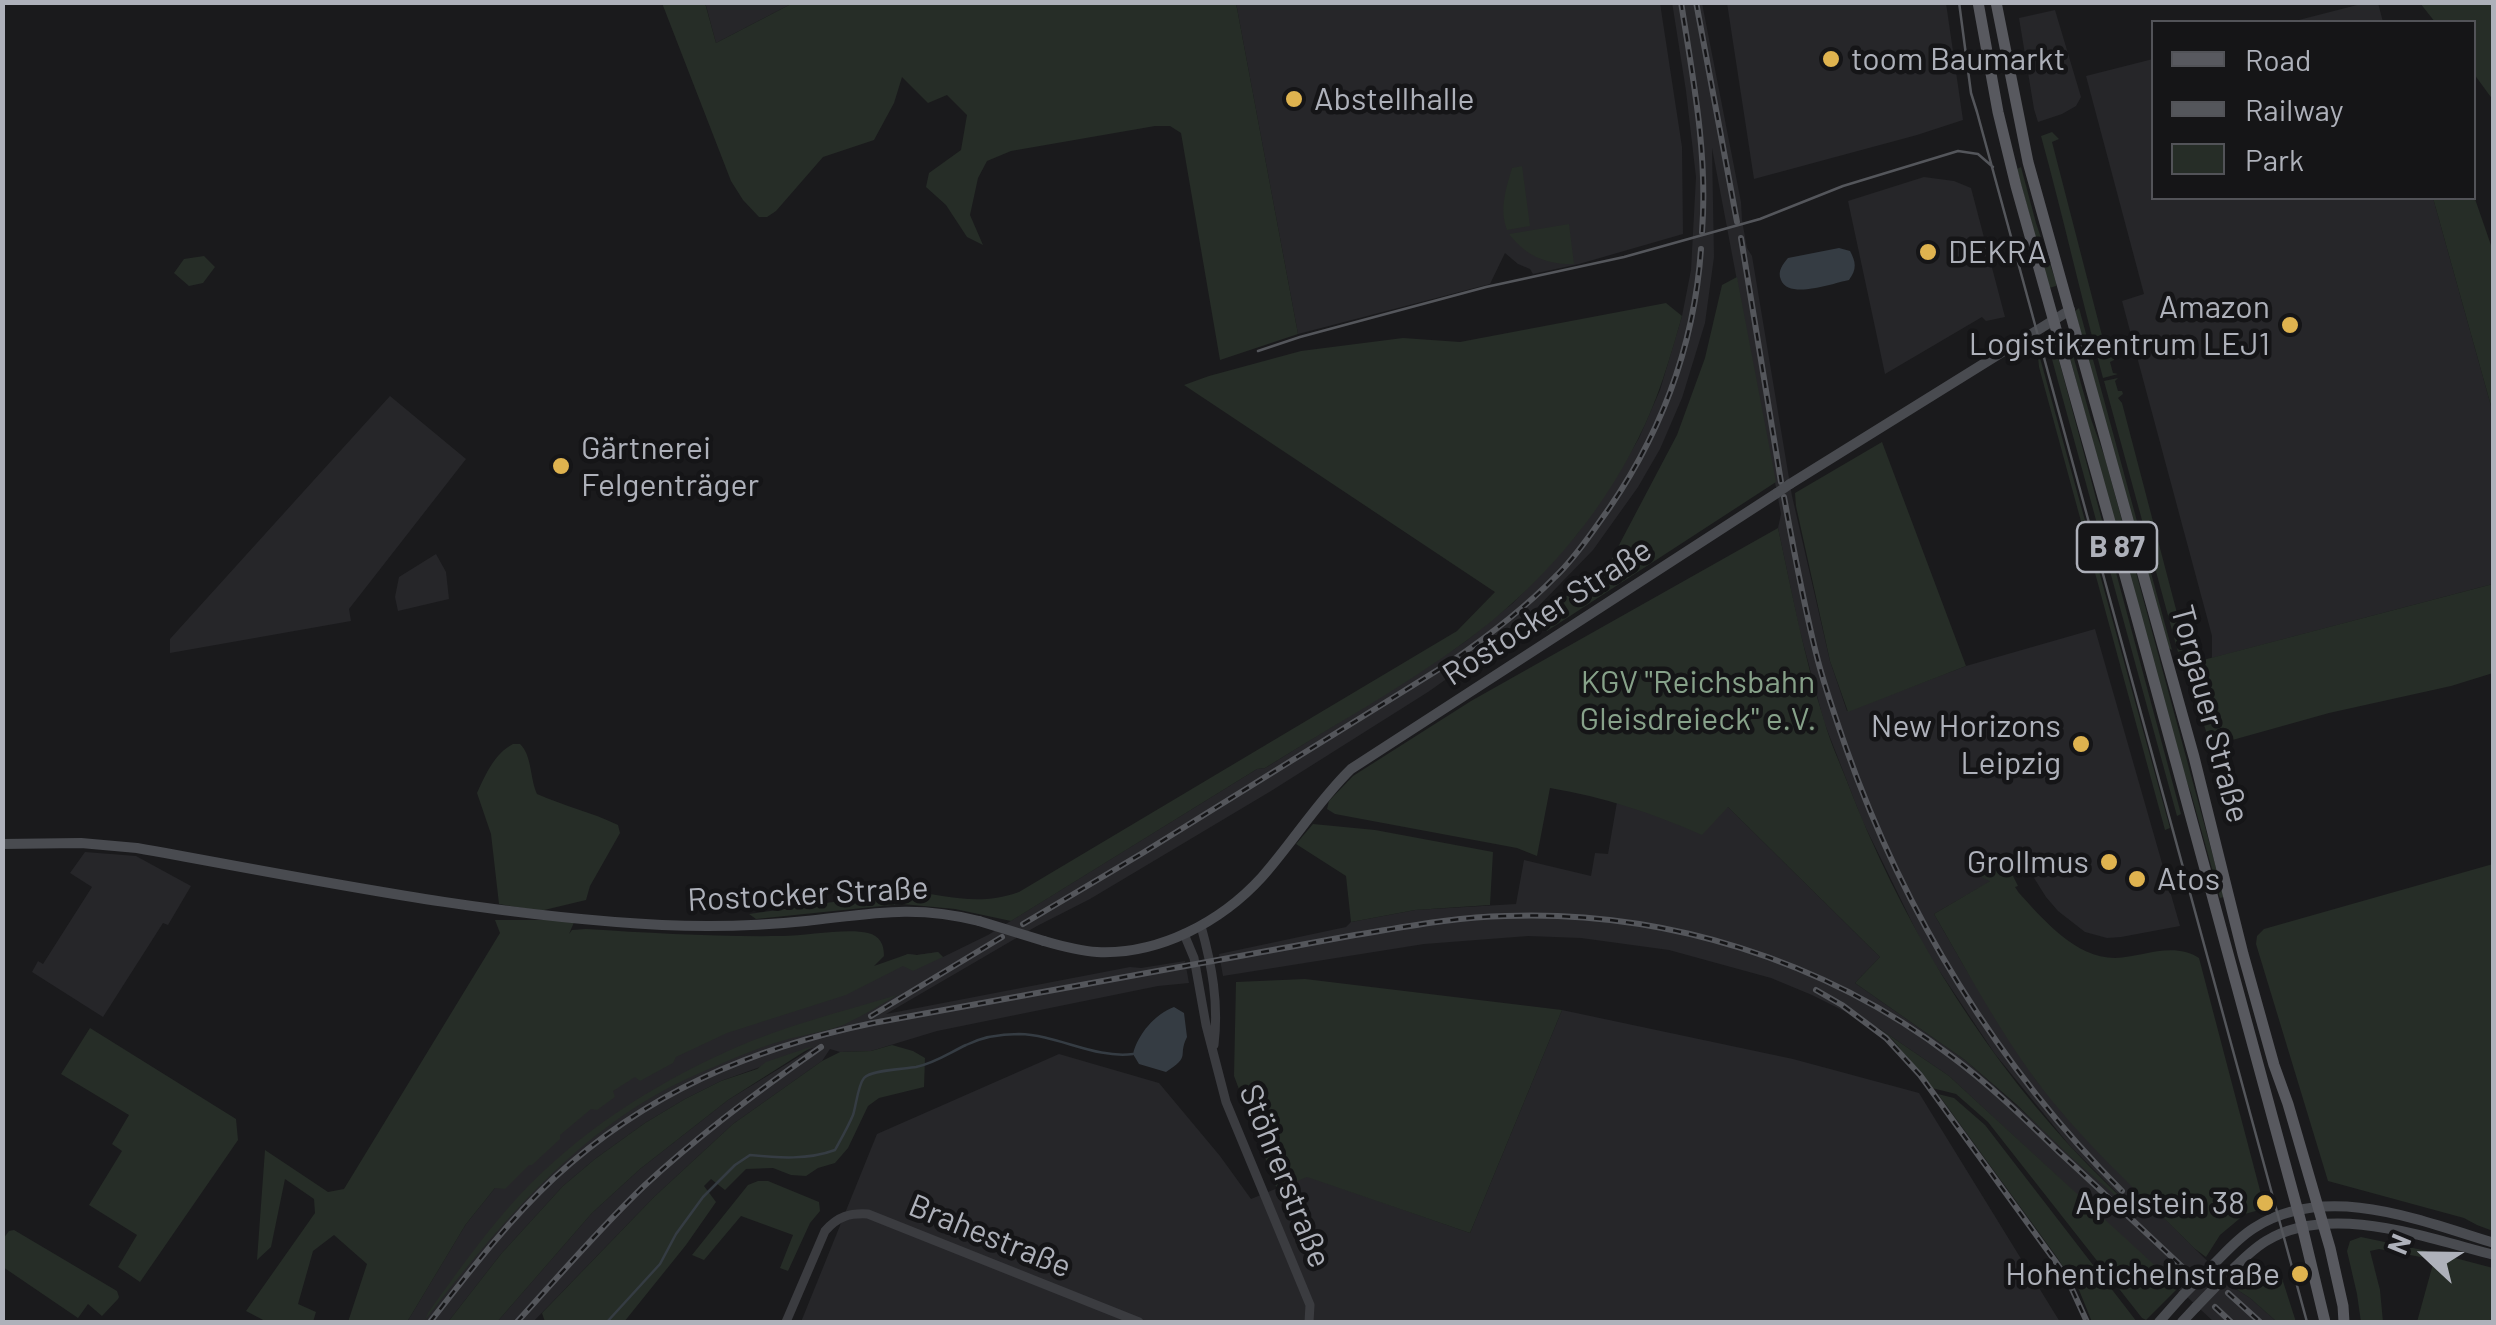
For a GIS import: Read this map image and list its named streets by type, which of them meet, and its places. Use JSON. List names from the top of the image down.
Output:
{
  "streets": {
    "main road": ["B 87", "Rostocker Straße", "Torgauer Straße"],
    "street": ["Stöhrerstraße", "Brahestraße"]
  },
  "crossings": [
    ["Rostocker Straße", "Torgauer Straße"],
    ["Rostocker Straße", "Stöhrerstraße"]
  ],
  "parks": ["KGV \"Reichsbahn Gleisdreieck\" e.V."],
  "places": [
    "toom Baumarkt",
    "Abstellhalle",
    "DEKRA",
    "Amazon Logistikzentrum LEJ1",
    "Gärtnerei Felgenträger",
    "New Horizons Leipzig",
    "Grollmus",
    "Atos",
    "Apelstein 38",
    "Hohentichelnstraße"
  ],
  "legend": ["Road", "Railway", "Park"],
  "north": "left"
}
